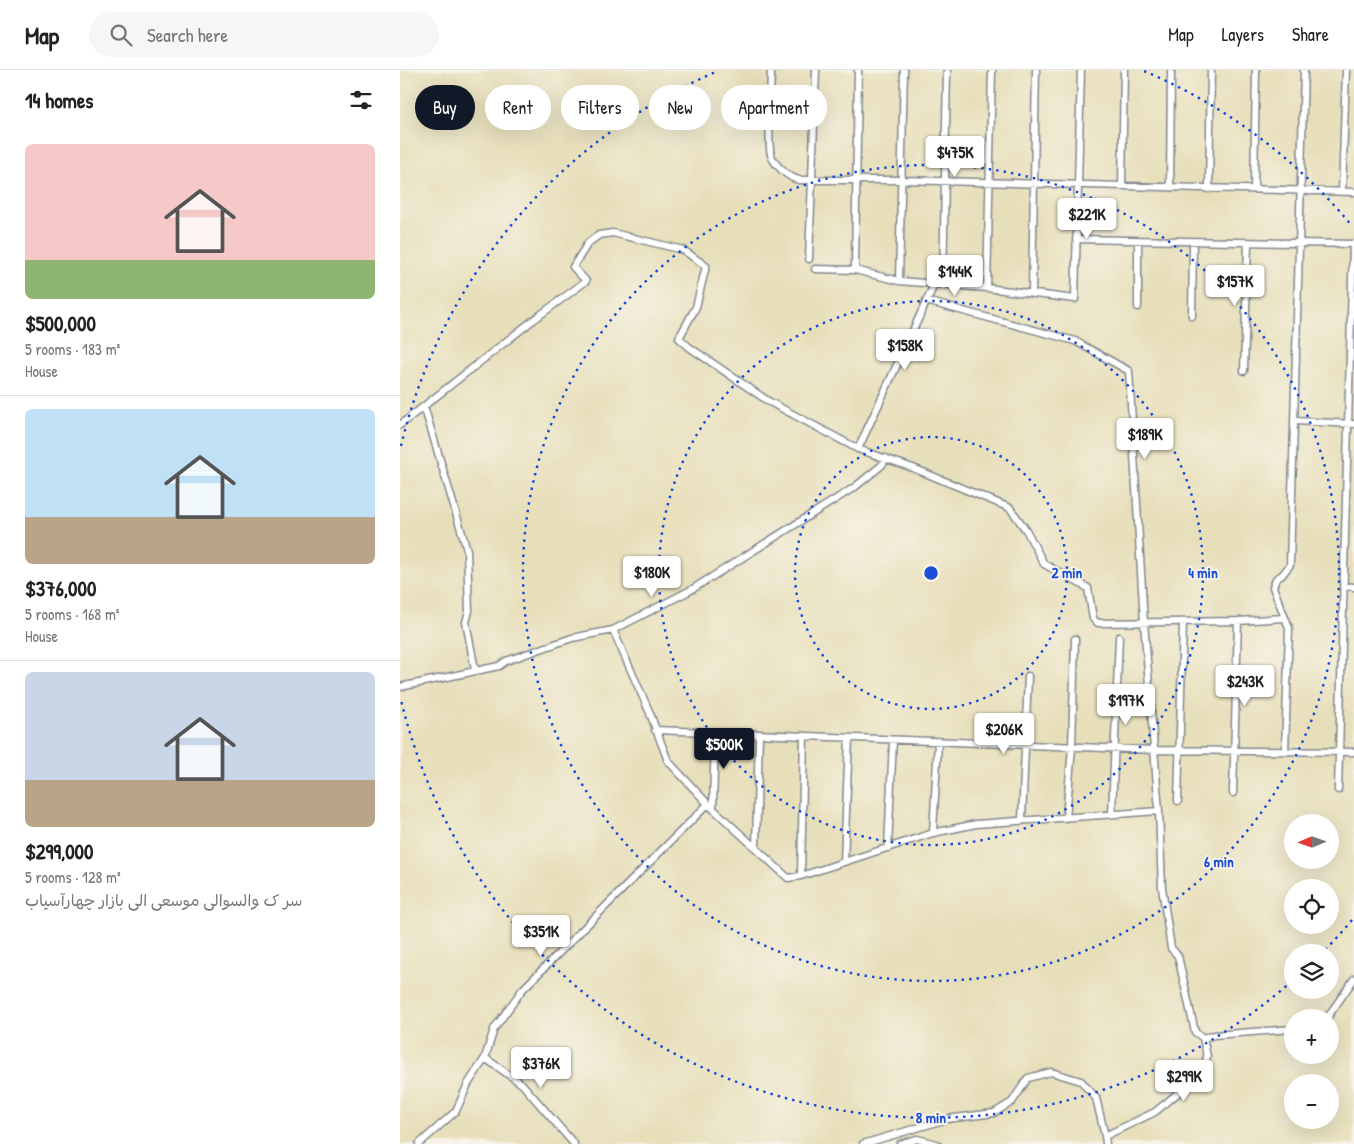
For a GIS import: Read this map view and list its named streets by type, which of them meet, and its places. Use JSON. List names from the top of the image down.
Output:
{
  "north": "left",
  "page": {
    "header": "Map",
    "search": "Search here",
    "nav": ["Map", "Layers", "Share"],
    "heading": "14 homes",
    "chip": [
      "Buy",
      "Rent",
      "Filters",
      "New",
      "Apartment"
    ],
    "list": [
      {
        "name": "$500,000",
        "note": "5 rooms · 183 m² · House"
      },
      {
        "name": "$376,000",
        "note": "5 rooms · 168 m² · House"
      },
      {
        "name": "$299,000",
        "note": "5 rooms · 128 m² · سر ک والسوالی موسعی الی بازار چهارآسیاب"
      }
    ],
    "price": [
      "$475K",
      "$221K",
      "$144K",
      "$157K",
      "$158K",
      "$189K",
      "$180K",
      "$243K",
      "$197K",
      "$206K",
      "$500K",
      "$351K",
      "$376K",
      "$299K"
    ],
    "map_buttons": ["+", "−"]
  },
  "rings": [
    "2 min",
    "4 min",
    "6 min",
    "8 min"
  ]
}
